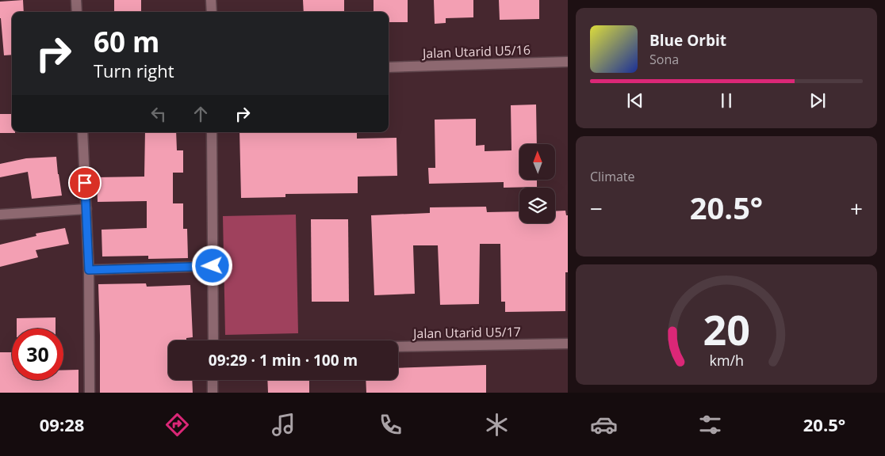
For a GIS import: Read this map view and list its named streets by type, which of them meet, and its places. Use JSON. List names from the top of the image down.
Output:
{
  "streets": {
    "street": ["Jalan Utarid U5/16", "Jalan Utarid U5/17"]
  },
  "north": "top",
  "page": {
    "turn": ["60 m", "Turn right"],
    "song": ["Blue Orbit", "Sona"],
    "tile": "Climate",
    "heat": ["−", "20.5°", "+"],
    "limit": "30",
    "trip": "09:29 · 1 min · 100 m",
    "tabs": ["09:28", "20.5°"],
    "gauge": ["20", "km/h"]
  }
}
